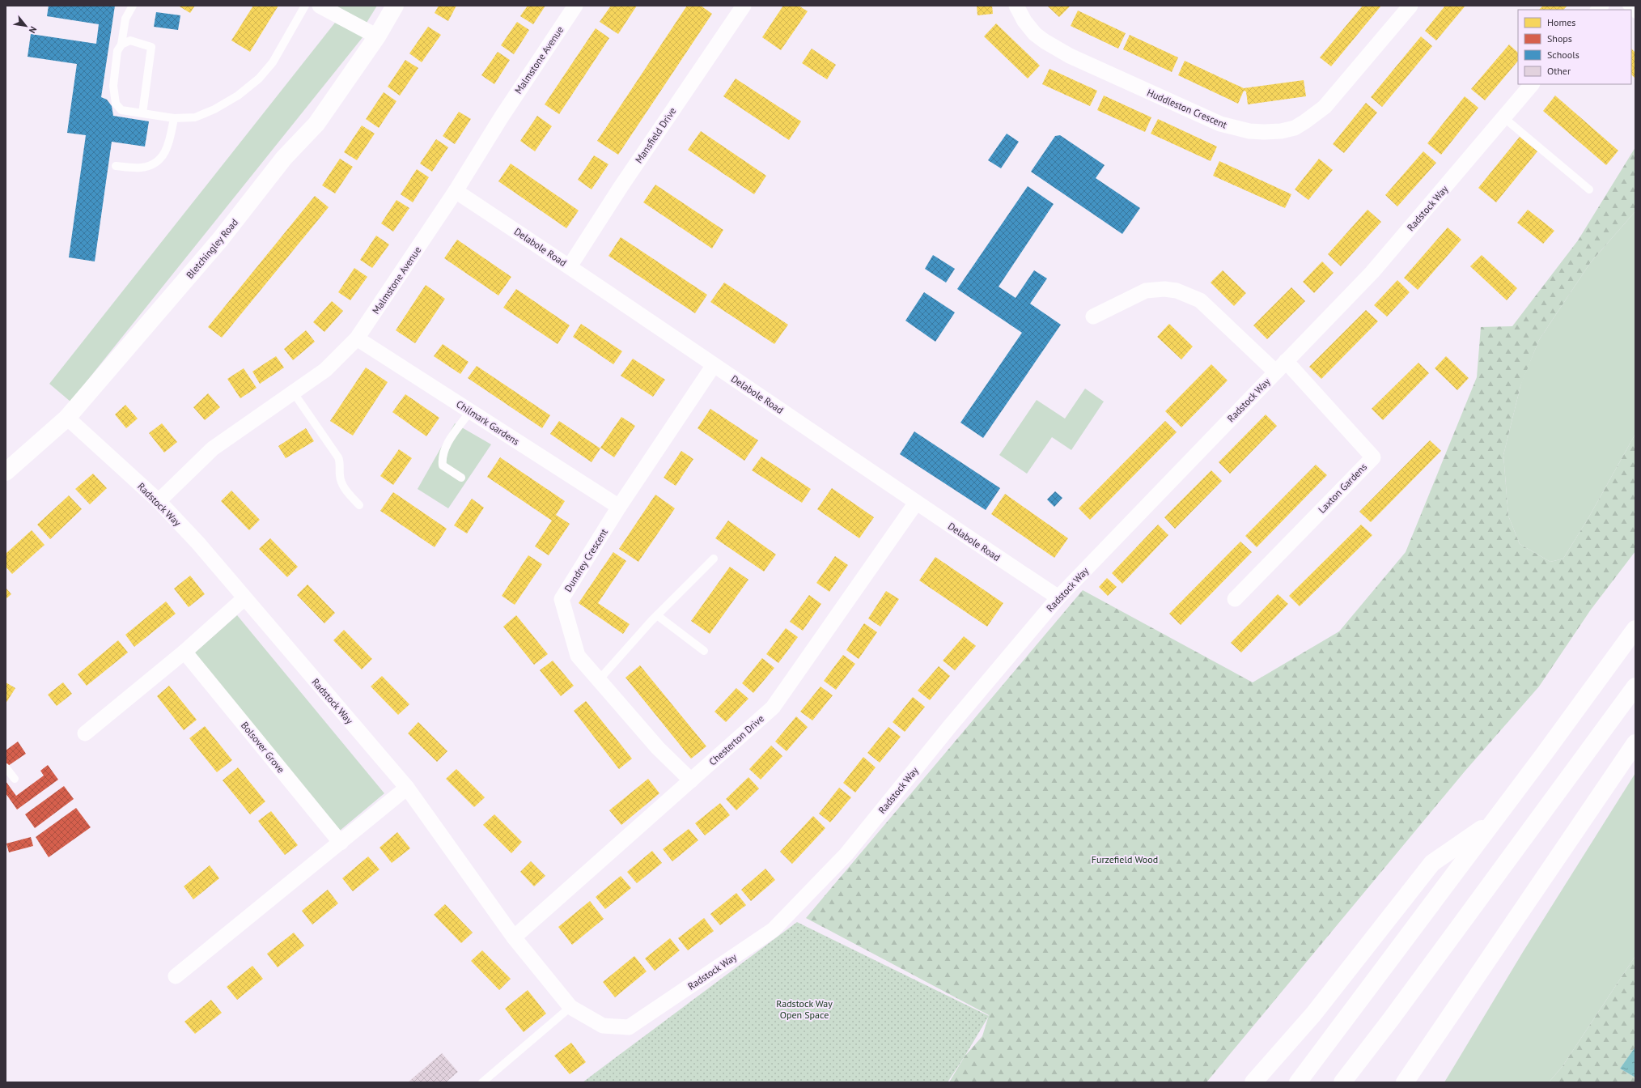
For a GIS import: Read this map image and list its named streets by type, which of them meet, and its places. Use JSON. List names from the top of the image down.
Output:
{
  "streets": {
    "main road": ["Bletchingley Road"],
    "street": [
      "Malmstone Avenue",
      "Huddleston Crescent",
      "Mansfield Drive",
      "Radstock Way",
      "Delabole Road",
      "Chilmark Gardens",
      "Laxton Gardens",
      "Dundrey Crescent",
      "Chesterton Drive",
      "Bolsover Grove"
    ]
  },
  "crossings": [
    ["Malmstone Avenue", "Radstock Way"],
    ["Malmstone Avenue", "Delabole Road"],
    ["Malmstone Avenue", "Chilmark Gardens"],
    ["Mansfield Drive", "Delabole Road"],
    ["Radstock Way", "Delabole Road"],
    ["Radstock Way", "Bletchingley Road"],
    ["Radstock Way", "Laxton Gardens"],
    ["Radstock Way", "Chesterton Drive"],
    ["Delabole Road", "Dundrey Crescent"],
    ["Delabole Road", "Chesterton Drive"],
    ["Chilmark Gardens", "Dundrey Crescent"],
    ["Dundrey Crescent", "Chesterton Drive"]
  ],
  "parks": ["Furzefield Wood", "Radstock Way Open Space"],
  "legend": [
    "Homes",
    "Shops",
    "Schools",
    "Other"
  ],
  "north": "bottom right"
}
